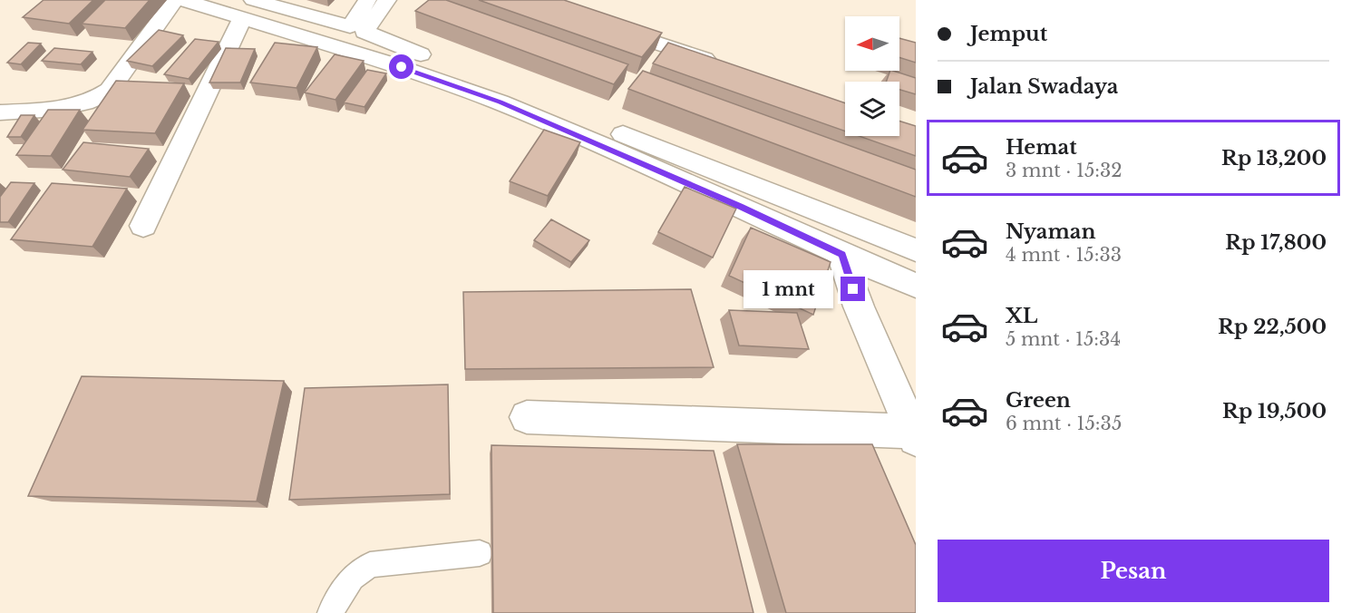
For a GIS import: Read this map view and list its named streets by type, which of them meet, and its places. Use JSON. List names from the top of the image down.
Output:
{
  "north": "left",
  "page": {
    "banner": ["Jemput", "Jalan Swadaya"],
    "list": [
      {
        "name": "Hemat",
        "note": "3 mnt · 15:32",
        "value": "Rp 13,200"
      },
      {
        "name": "Nyaman",
        "note": "4 mnt · 15:33",
        "value": "Rp 17,800"
      },
      {
        "name": "XL",
        "note": "5 mnt · 15:34",
        "value": "Rp 22,500"
      },
      {
        "name": "Green",
        "note": "6 mnt · 15:35",
        "value": "Rp 19,500"
      }
    ],
    "bubble": "1 mnt",
    "buttons": "Pesan"
  }
}
